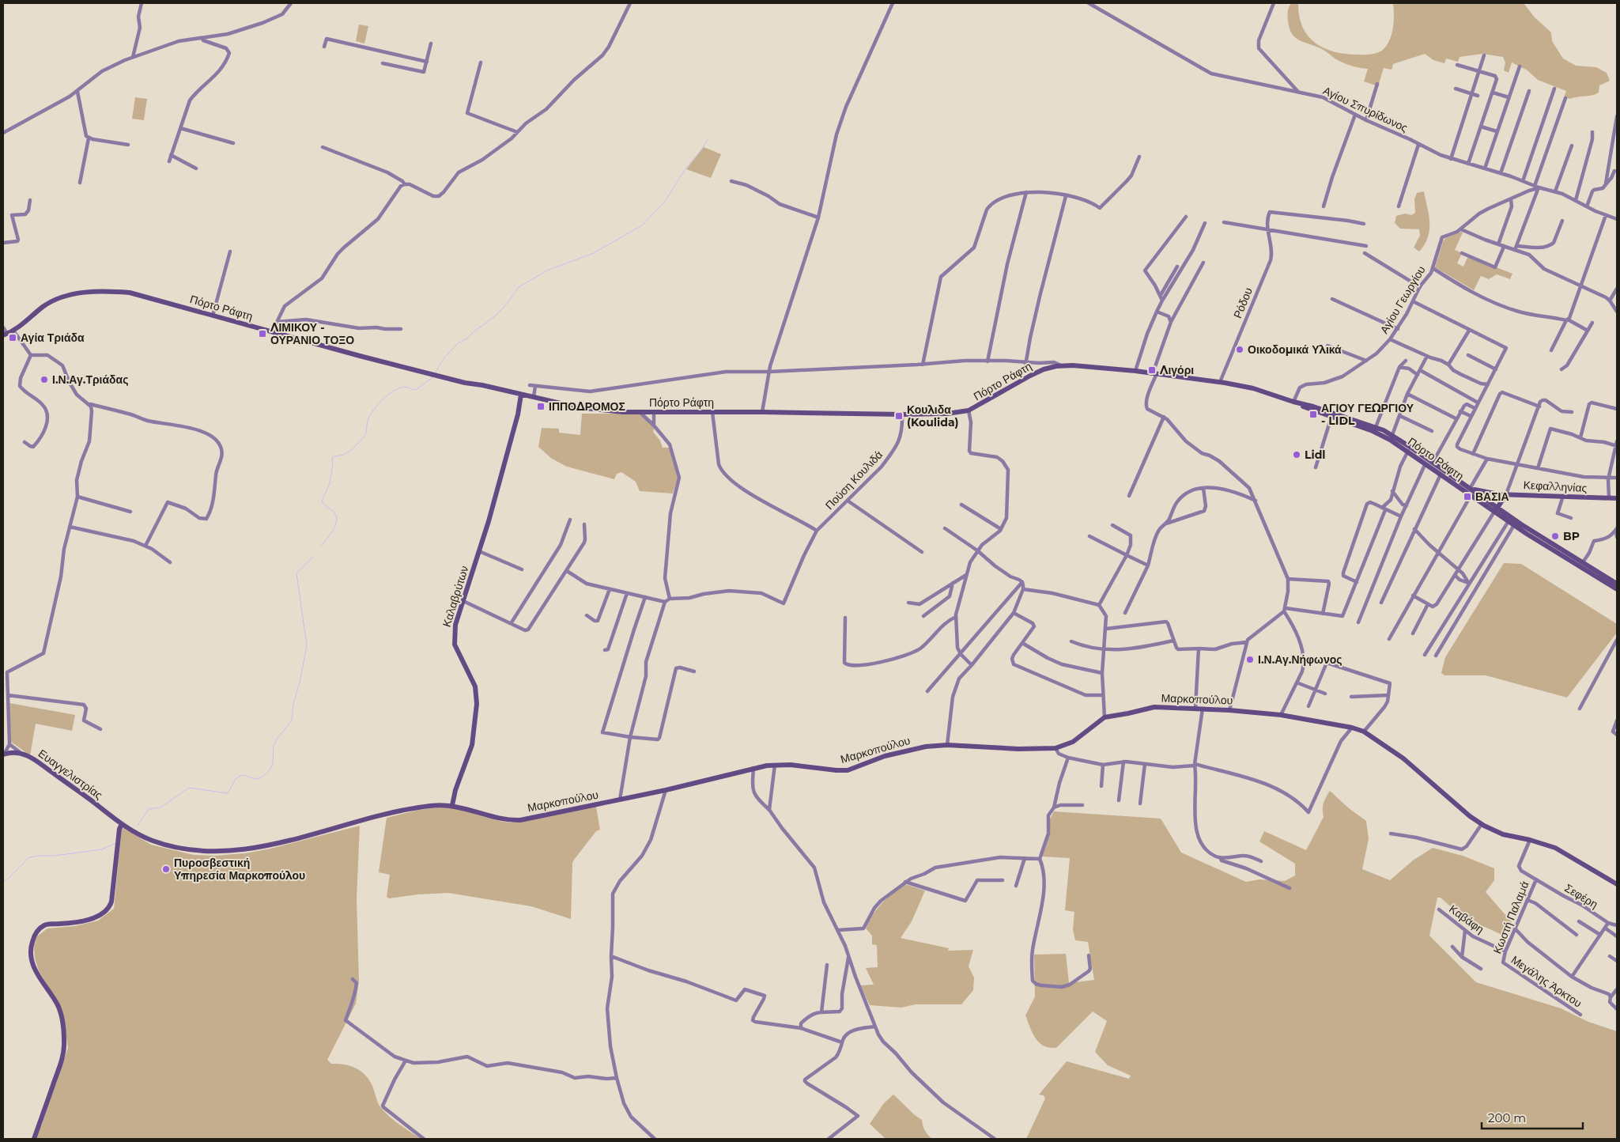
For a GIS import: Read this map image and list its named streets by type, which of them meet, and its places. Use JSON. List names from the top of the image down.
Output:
{
  "streets": {
    "main road": [
      "Πόρτο Ράφτη",
      "Κεφαλληνίας",
      "Καλαβρύτων",
      "Μαρκοπούλου",
      "Ευαγγελιστρίας"
    ],
    "street": [
      "Αγίου Σπυρίδωνος",
      "Αγίου Γεωργίου",
      "Ρόδου",
      "Πούση Κουλιδά",
      "Σεφέρη",
      "Κωστή Παλαμά",
      "Καβάφη",
      "Μεγάλης Άρκτου"
    ]
  },
  "crossings": [
    ["Αγίου Σπυρίδωνος", "Αγίου Γεωργίου"],
    ["Αγίου Γεωργίου", "Πόρτο Ράφτη"],
    ["Ρόδου", "Πόρτο Ράφτη"],
    ["Πόρτο Ράφτη", "Πούση Κουλιδά"],
    ["Πόρτο Ράφτη", "Κεφαλληνίας"],
    ["Πόρτο Ράφτη", "Καλαβρύτων"],
    ["Καλαβρύτων", "Μαρκοπούλου"],
    ["Μαρκοπούλου", "Ευαγγελιστρίας"],
    ["Μαρκοπούλου", "Σεφέρη"],
    ["Σεφέρη", "Κωστή Παλαμά"],
    ["Κωστή Παλαμά", "Καβάφη"],
    ["Κωστή Παλαμά", "Μεγάλης Άρκτου"]
  ],
  "places": {
    "transit": [
      "ΛΙΜΙΚΟΥ - ΟΥΡΑΝΙΟ ΤΟΞΟ",
      "Αγία Τριάδα",
      "Λιγόρι",
      "ΙΠΠΟΔΡΟΜΟΣ",
      "ΑΓΙΟΥ ΓΕΩΡΓΙΟΥ - LIDL",
      "Κουλιδα (Koulida)",
      "ΒΑΣΙΑ"
    ],
    "other": [
      "Οικοδομικά Υλικά",
      "Ι.Ν.Αγ.Τριάδας",
      "Lidl",
      "BP",
      "Ι.Ν.Αγ.Νήφωνος",
      "Πυροσβεστική Υπηρεσία Μαρκοπούλου"
    ]
  },
  "scale_bar": "200 m"
}
